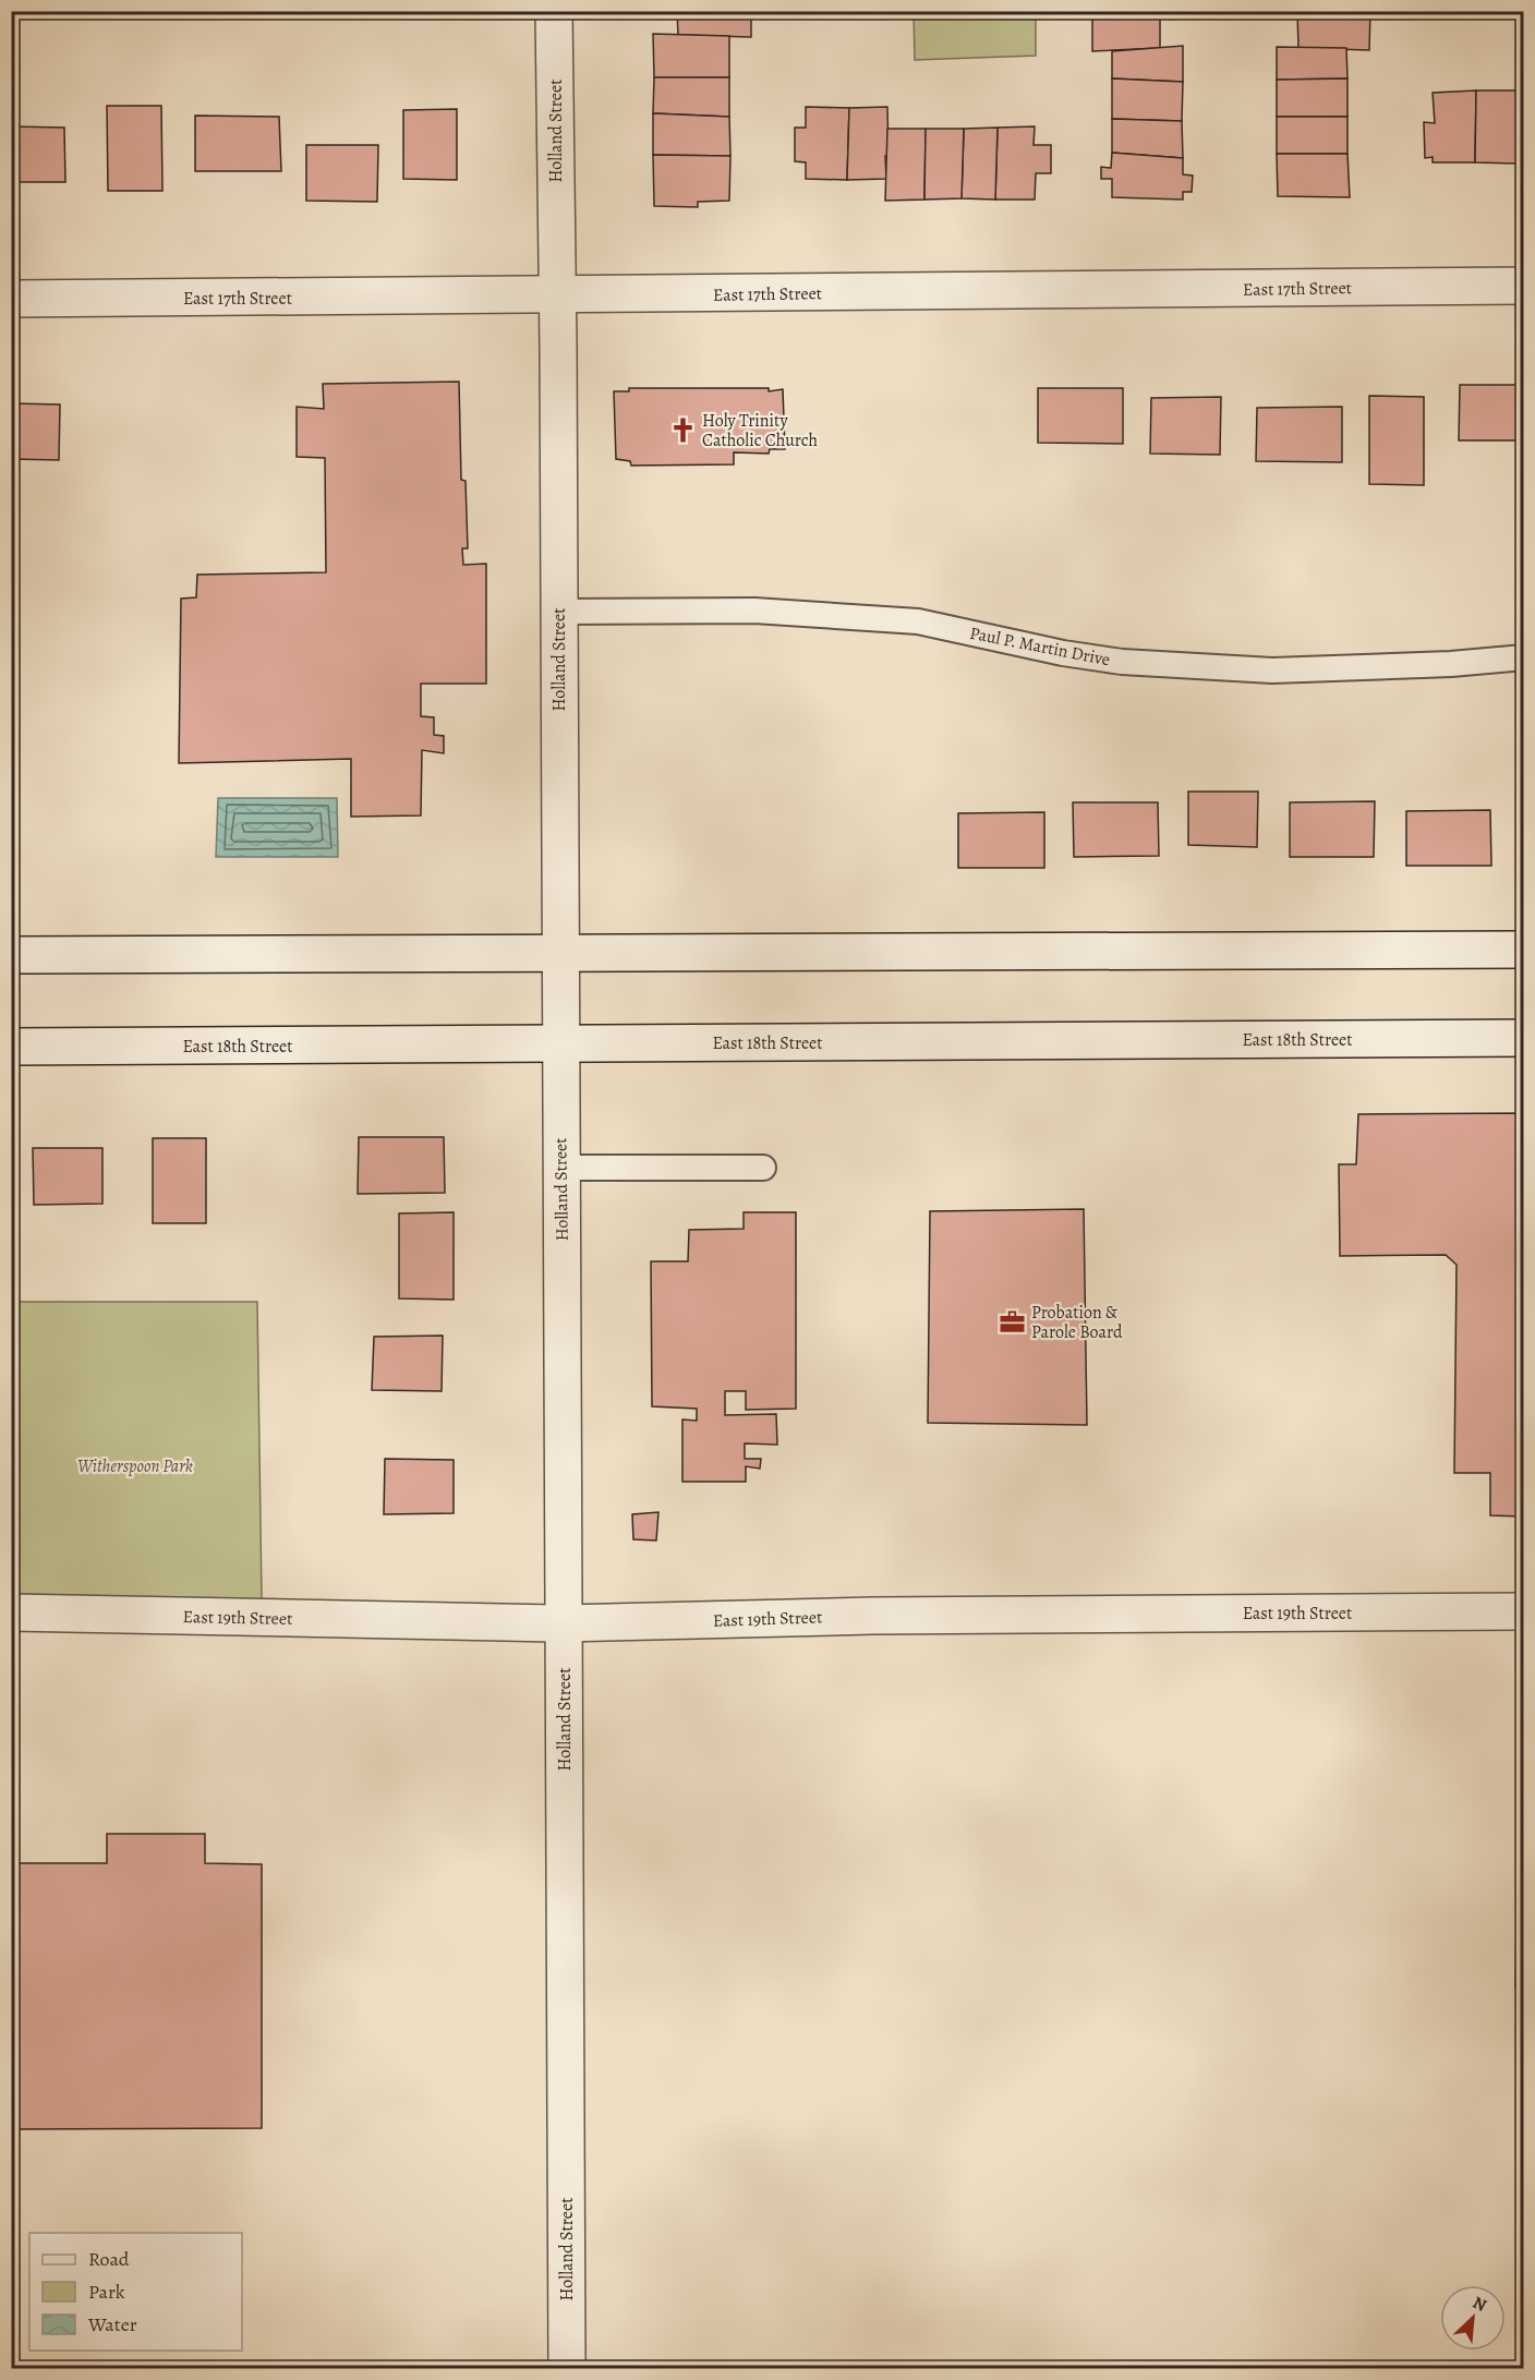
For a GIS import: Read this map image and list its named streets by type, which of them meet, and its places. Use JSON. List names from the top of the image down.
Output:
{
  "streets": {
    "street": [
      "Holland Street",
      "East 17th Street",
      "East 18th Street",
      "East 19th Street"
    ],
    "lane": ["Paul P. Martin Drive"]
  },
  "crossings": [
    ["Holland Street", "East 17th Street"],
    ["Holland Street", "Paul P. Martin Drive"],
    ["Holland Street", "East 18th Street"],
    ["Holland Street", "East 19th Street"]
  ],
  "parks": ["Witherspoon Park"],
  "places": {
    "church": ["Holy Trinity Catholic Church"],
    "office": ["Probation & Parole Board"]
  },
  "legend": ["Road", "Park", "Water"],
  "north": "top right"
}
